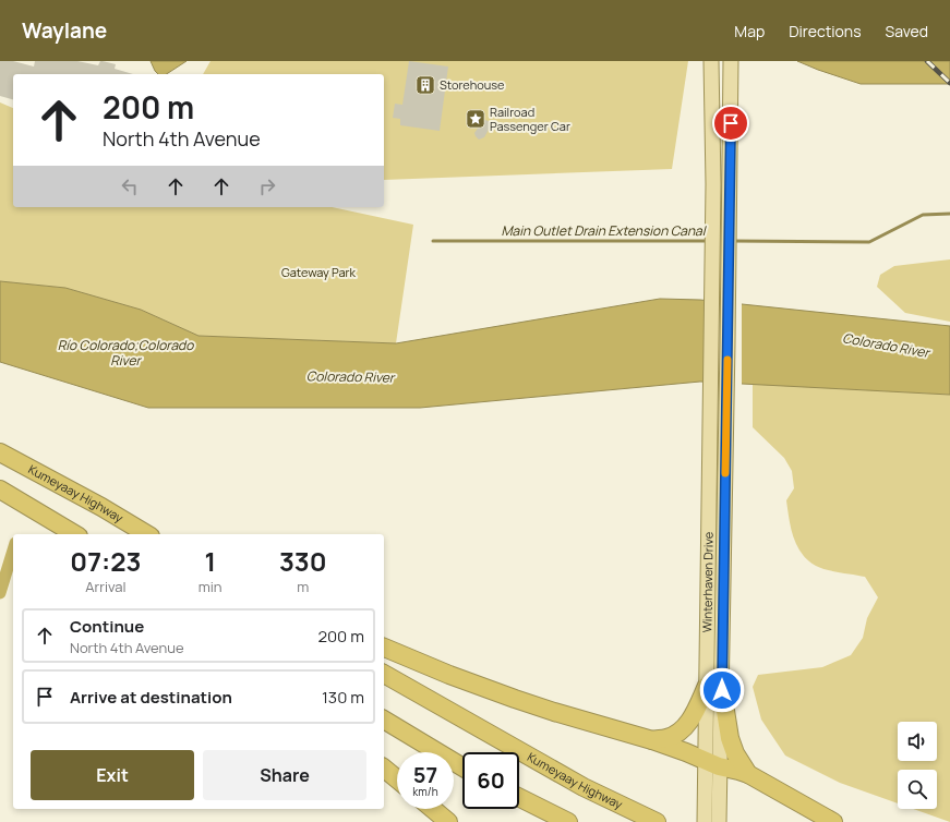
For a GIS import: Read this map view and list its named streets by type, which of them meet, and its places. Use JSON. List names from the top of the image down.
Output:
{
  "streets": {
    "highway": ["Kumeyaay Highway"],
    "main road": ["Winterhaven Drive"]
  },
  "water": ["Main Outlet Drain Extension Canal", "Río Colorado;Colorado River", "Colorado River"],
  "parks": ["Gateway Park"],
  "places": {
    "building": ["Storehouse"],
    "place": ["Railroad Passenger Car"]
  },
  "page": {
    "header": "Waylane",
    "nav": ["Map", "Directions", "Saved"],
    "turn": ["200 m", "North 4th Avenue"],
    "eta": [
      "07:23",
      "Arrival",
      "1",
      "min",
      "330",
      "m"
    ],
    "list": [
      {
        "name": "Continue",
        "note": "North 4th Avenue",
        "value": "200 m"
      },
      {
        "name": "Arrive at destination",
        "value": "130 m"
      }
    ],
    "buttons": ["Exit", "Share"],
    "speed": "57 km/h",
    "limit": "60"
  }
}
